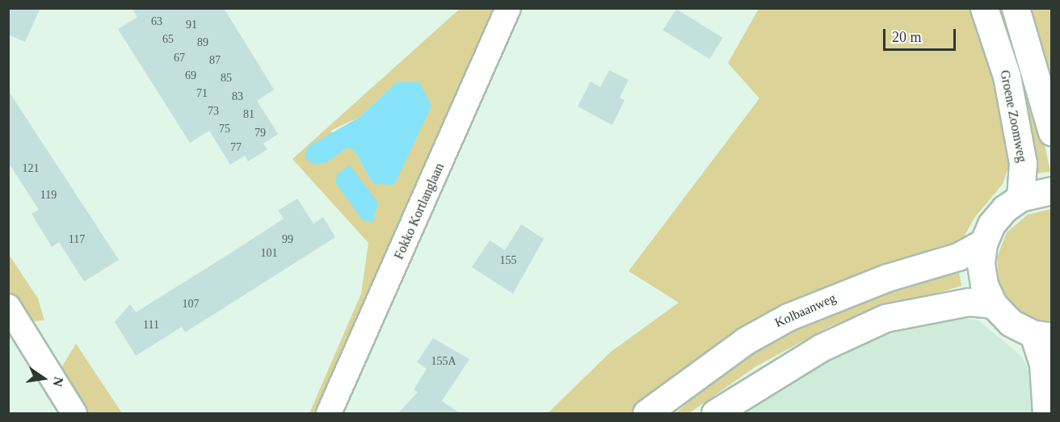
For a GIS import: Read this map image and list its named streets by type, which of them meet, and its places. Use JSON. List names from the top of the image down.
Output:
{
  "streets": {
    "street": ["Groene Zoomweg", "Fokko Kortlanglaan", "Kolbaanweg"]
  },
  "house_numbers": [
    "63",
    "91",
    "65",
    "89",
    "67",
    "87",
    "69",
    "85",
    "71",
    "83",
    "73",
    "81",
    "75",
    "79",
    "77",
    "121",
    "119",
    "117",
    "99",
    "101",
    "155",
    "107",
    "111",
    "155A"
  ],
  "scale_bar": "20 m",
  "north": "right"
}
